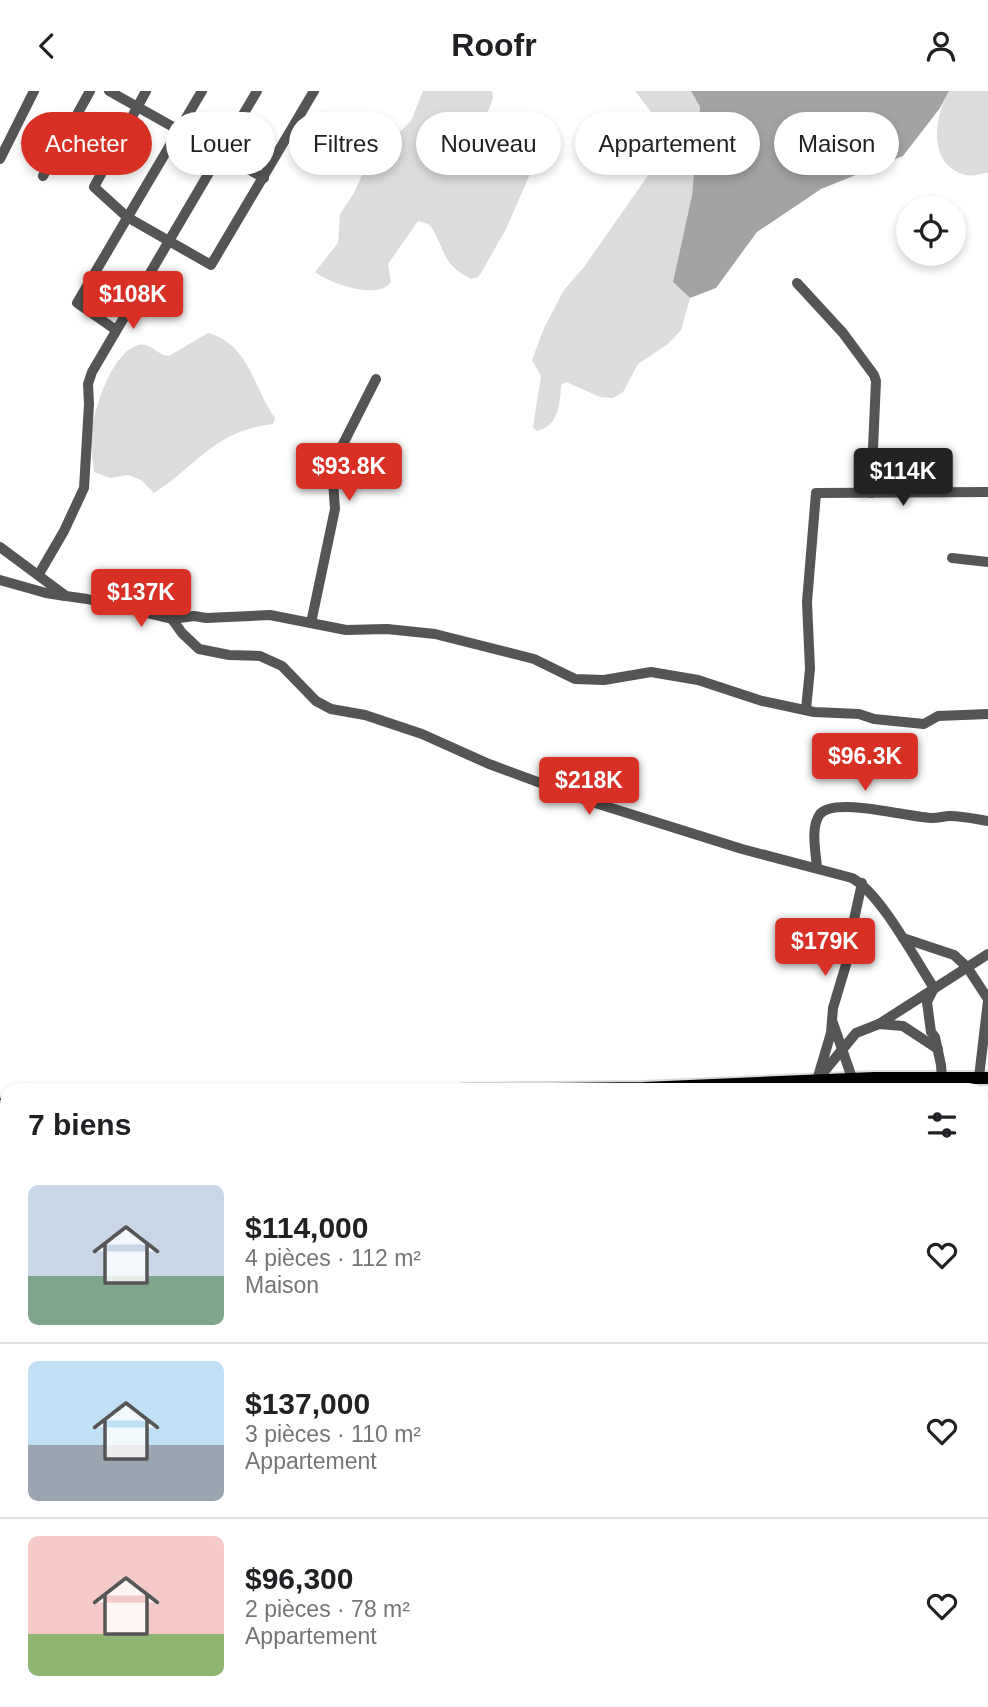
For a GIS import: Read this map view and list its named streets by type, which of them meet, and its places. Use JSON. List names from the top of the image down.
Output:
{
  "page": {
    "header": "Roofr",
    "chip": [
      "Acheter",
      "Louer",
      "Filtres",
      "Nouveau",
      "Appartement",
      "Maison"
    ],
    "price": [
      "$108K",
      "$93.8K",
      "$114K",
      "$137K",
      "$96.3K",
      "$218K",
      "$179K"
    ],
    "heading": "7 biens",
    "list": [
      {
        "name": "$114,000",
        "note": "4 pièces · 112 m² · Maison"
      },
      {
        "name": "$137,000",
        "note": "3 pièces · 110 m² · Appartement"
      },
      {
        "name": "$96,300",
        "note": "2 pièces · 78 m² · Appartement"
      }
    ]
  }
}
